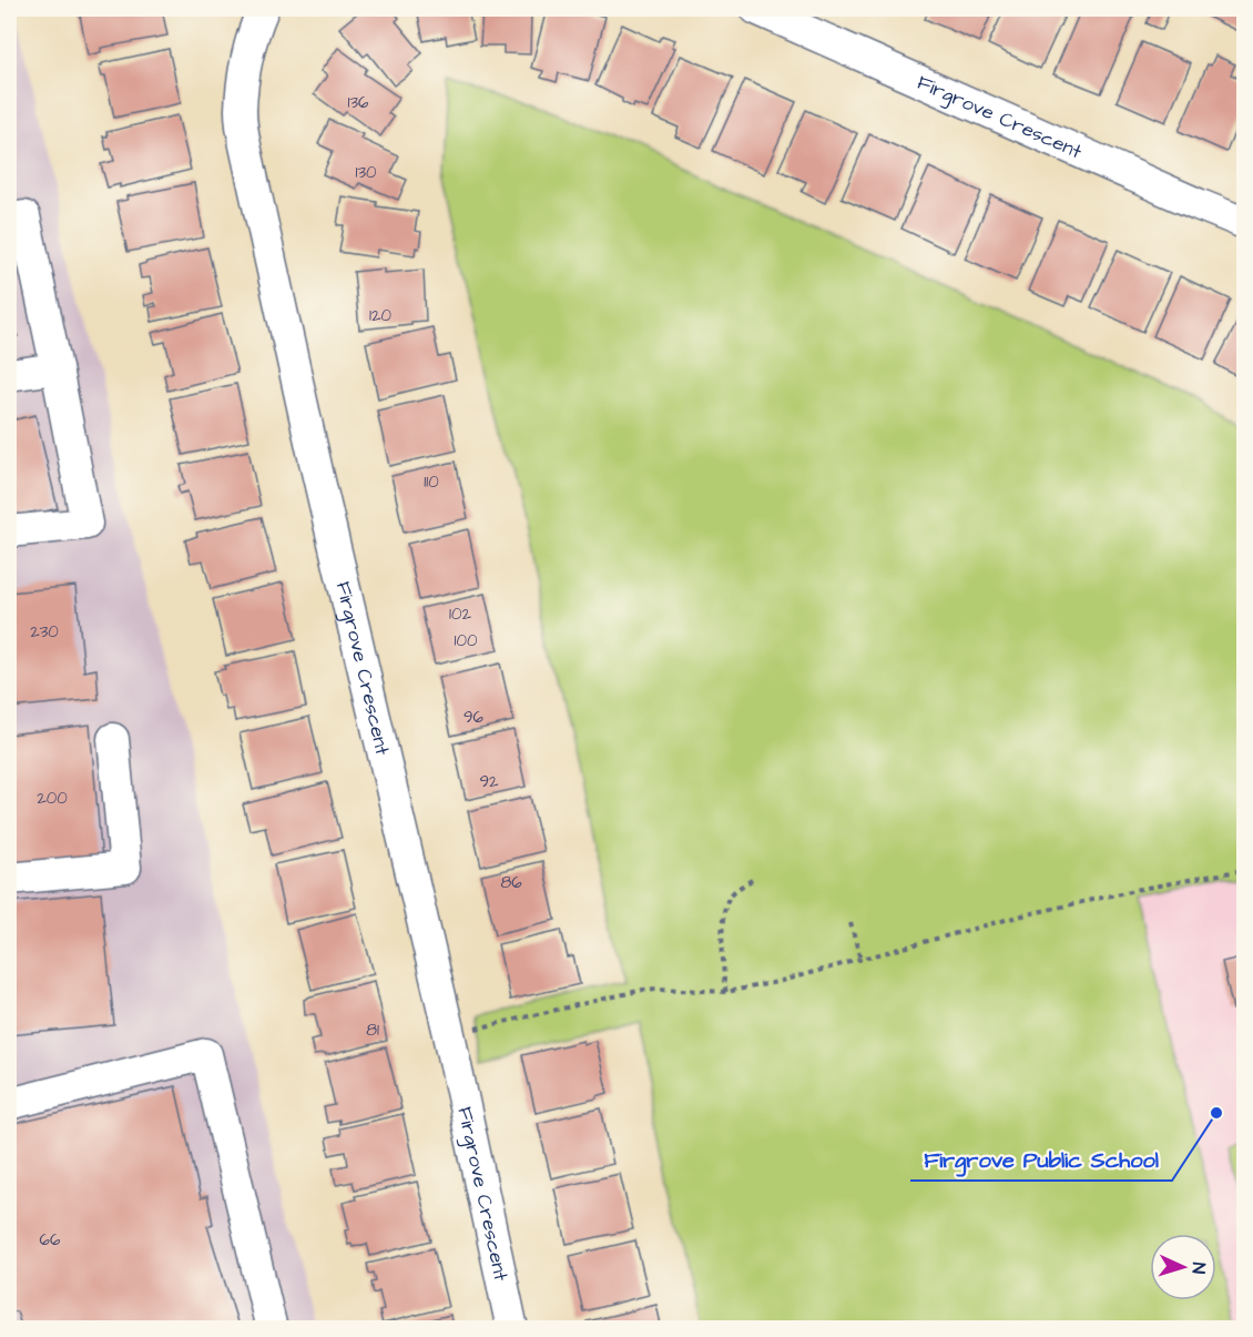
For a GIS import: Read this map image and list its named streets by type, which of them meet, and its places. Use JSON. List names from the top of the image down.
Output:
{
  "streets": {
    "street": ["Firgrove Crescent"]
  },
  "places": ["Firgrove Public School"],
  "house_numbers": [
    "136",
    "130",
    "120",
    "110",
    "102",
    "230",
    "100",
    "96",
    "92",
    "200",
    "86",
    "81",
    "66"
  ],
  "north": "right"
}
